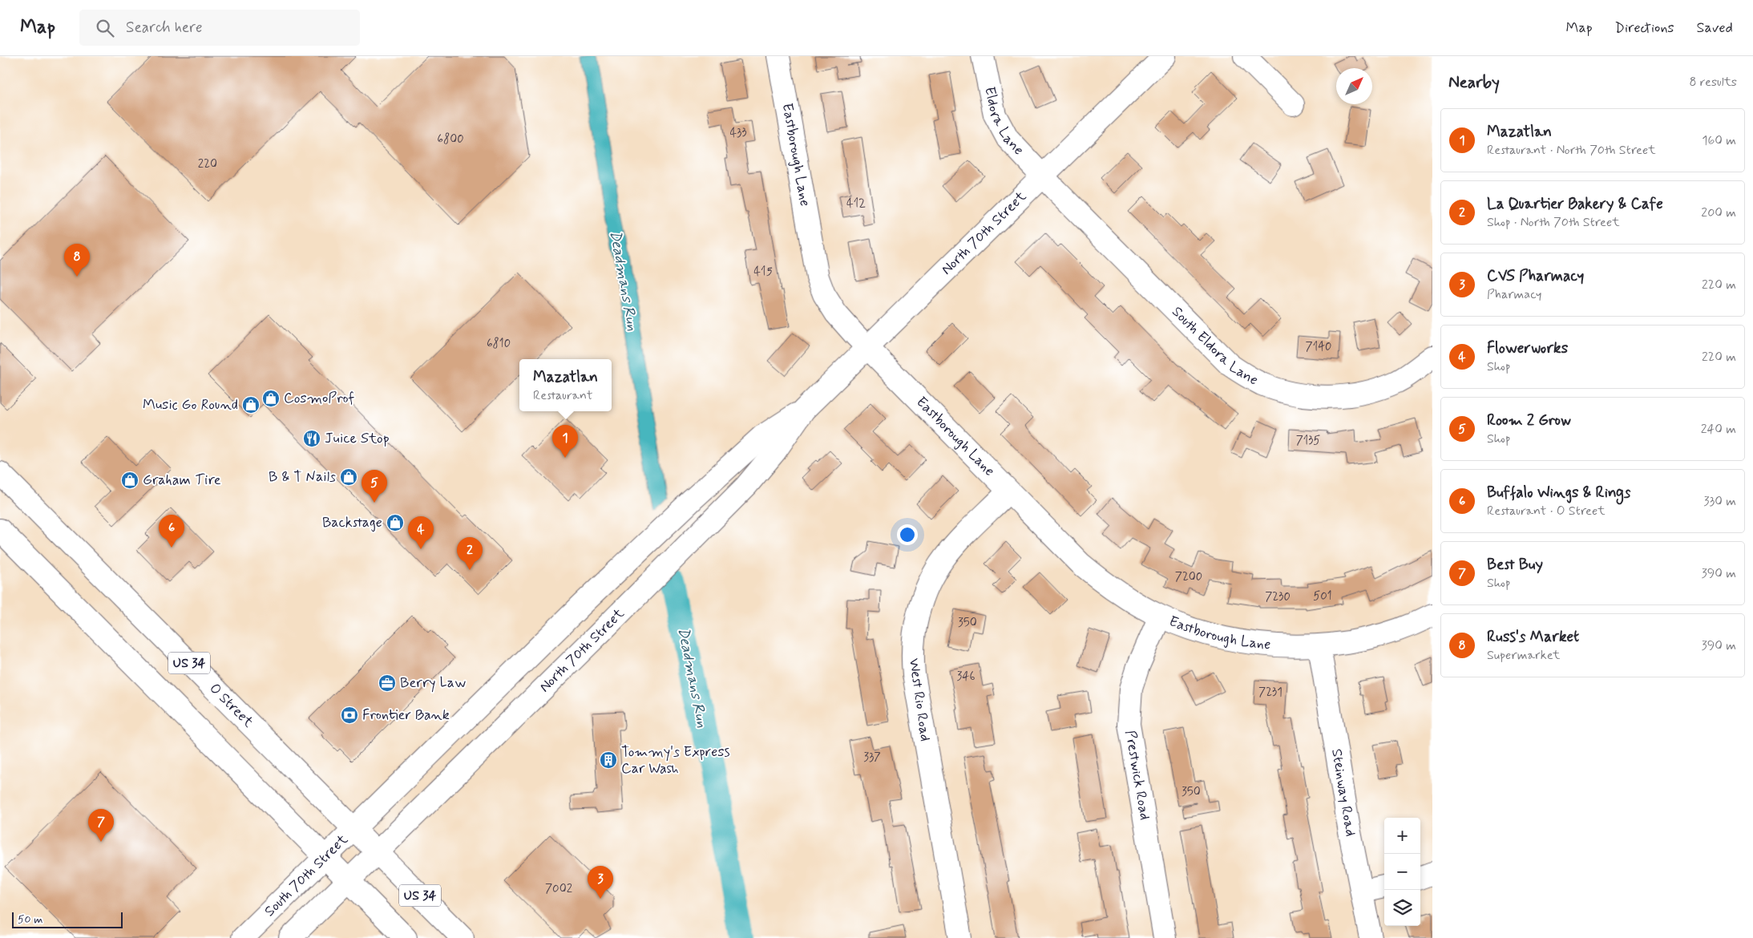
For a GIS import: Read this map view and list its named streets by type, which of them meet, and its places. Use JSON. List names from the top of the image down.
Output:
{
  "streets": {
    "main road": [
      "Eldora Lane",
      "Eastborough Lane",
      "North 70th Street",
      "South Eldora Lane",
      "US 34",
      "West Rio Road",
      "O Street",
      "Prestwick Road",
      "Steinway Road",
      "South 70th Street"
    ]
  },
  "crossings": [
    ["Eldora Lane", "North 70th Street"],
    ["Eldora Lane", "South Eldora Lane"],
    ["Eastborough Lane", "North 70th Street"],
    ["Eastborough Lane", "West Rio Road"],
    ["Eastborough Lane", "Prestwick Road"],
    ["Eastborough Lane", "Steinway Road"],
    ["North 70th Street", "South Eldora Lane"],
    ["North 70th Street", "US 34"],
    ["North 70th Street", "O Street"],
    ["North 70th Street", "South 70th Street"],
    ["US 34", "South 70th Street"],
    ["O Street", "South 70th Street"]
  ],
  "water": ["Deadmans Run"],
  "places": {
    "shop": [
      "CosmoProf",
      "Music Go Round",
      "B & T Nails",
      "Graham Tire",
      "Backstage"
    ],
    "restaurant": ["Juice Stop"],
    "office": ["Berry Law"],
    "bank": ["Frontier Bank"],
    "building": ["Tommy's Express Car Wash"]
  },
  "house_numbers": [
    "433",
    "6800",
    "220",
    "412",
    "415",
    "6810",
    "7140",
    "7135",
    "7200",
    "501",
    "7230",
    "350",
    "346",
    "7231",
    "337",
    "350",
    "7002"
  ],
  "scale_bar": "50 m",
  "north": "top right",
  "page": {
    "header": "Map",
    "search": "Search here",
    "nav": ["Map", "Directions", "Saved"],
    "heading": ["Nearby", "8 results"],
    "list": [
      {
        "mark": "1",
        "name": "Mazatlan",
        "note": "Restaurant · North 70th Street",
        "value": "160 m"
      },
      {
        "mark": "2",
        "name": "La Quartier Bakery & Cafe",
        "note": "Shop · North 70th Street",
        "value": "200 m"
      },
      {
        "mark": "3",
        "name": "CVS Pharmacy",
        "note": "Pharmacy",
        "value": "220 m"
      },
      {
        "mark": "4",
        "name": "Flowerworks",
        "note": "Shop",
        "value": "220 m"
      },
      {
        "mark": "5",
        "name": "Room 2 Grow",
        "note": "Shop",
        "value": "240 m"
      },
      {
        "mark": "6",
        "name": "Buffalo Wings & Rings",
        "note": "Restaurant · O Street",
        "value": "330 m"
      },
      {
        "mark": "7",
        "name": "Best Buy",
        "note": "Shop",
        "value": "390 m"
      },
      {
        "mark": "8",
        "name": "Russ's Market",
        "note": "Supermarket",
        "value": "390 m"
      }
    ],
    "pins": [
      "8",
      "1",
      "5",
      "6",
      "4",
      "2",
      "7",
      "3"
    ],
    "popup": ["Mazatlan", "Restaurant"],
    "map_buttons": ["+", "−"],
    "scale": "50 m"
  }
}
